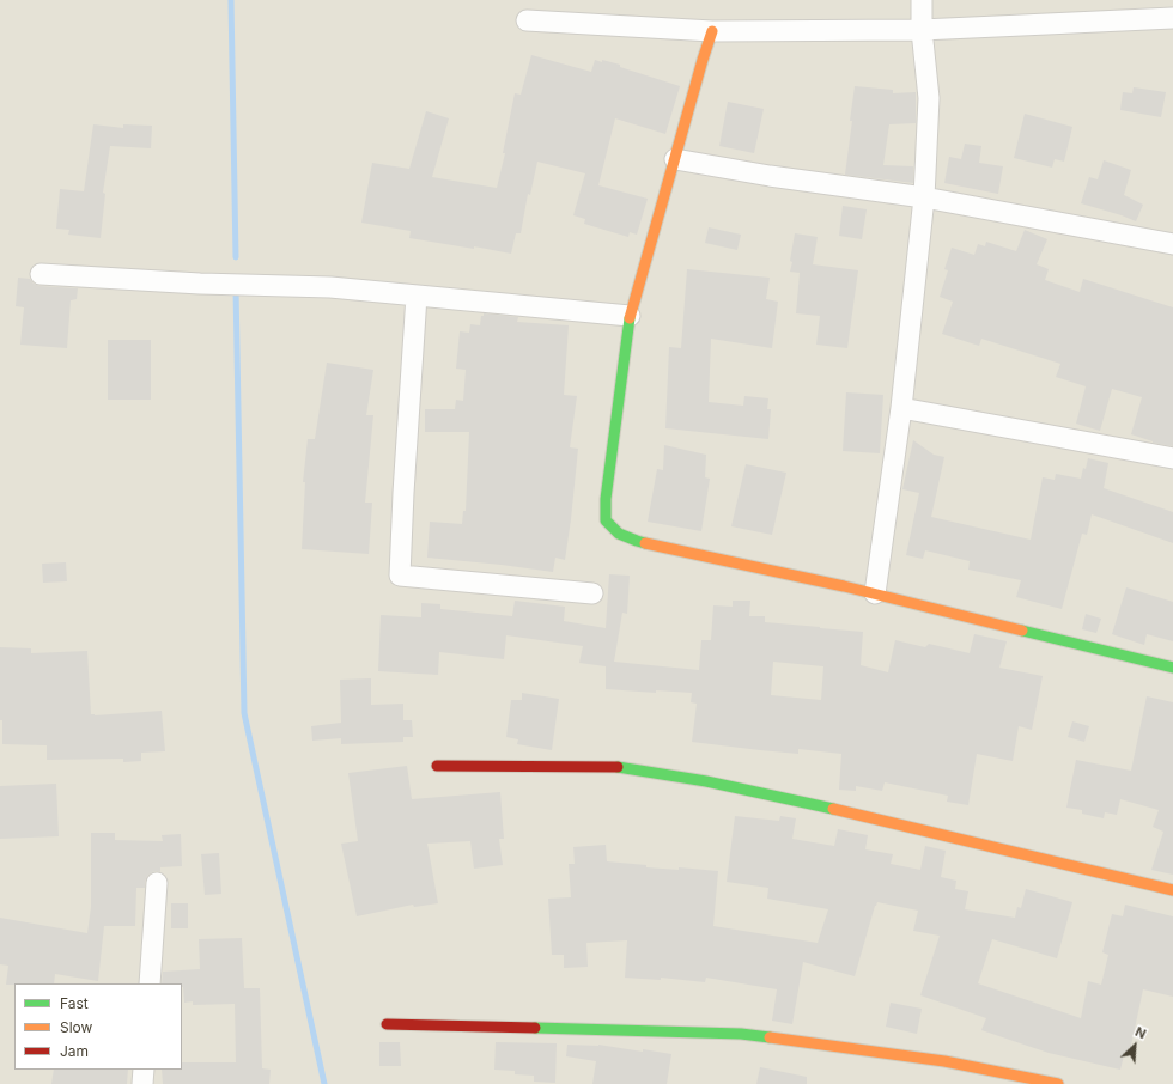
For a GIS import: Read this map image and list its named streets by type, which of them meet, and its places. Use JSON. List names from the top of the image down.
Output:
{
  "legend": ["Fast", "Slow", "Jam"],
  "north": "top right"
}
